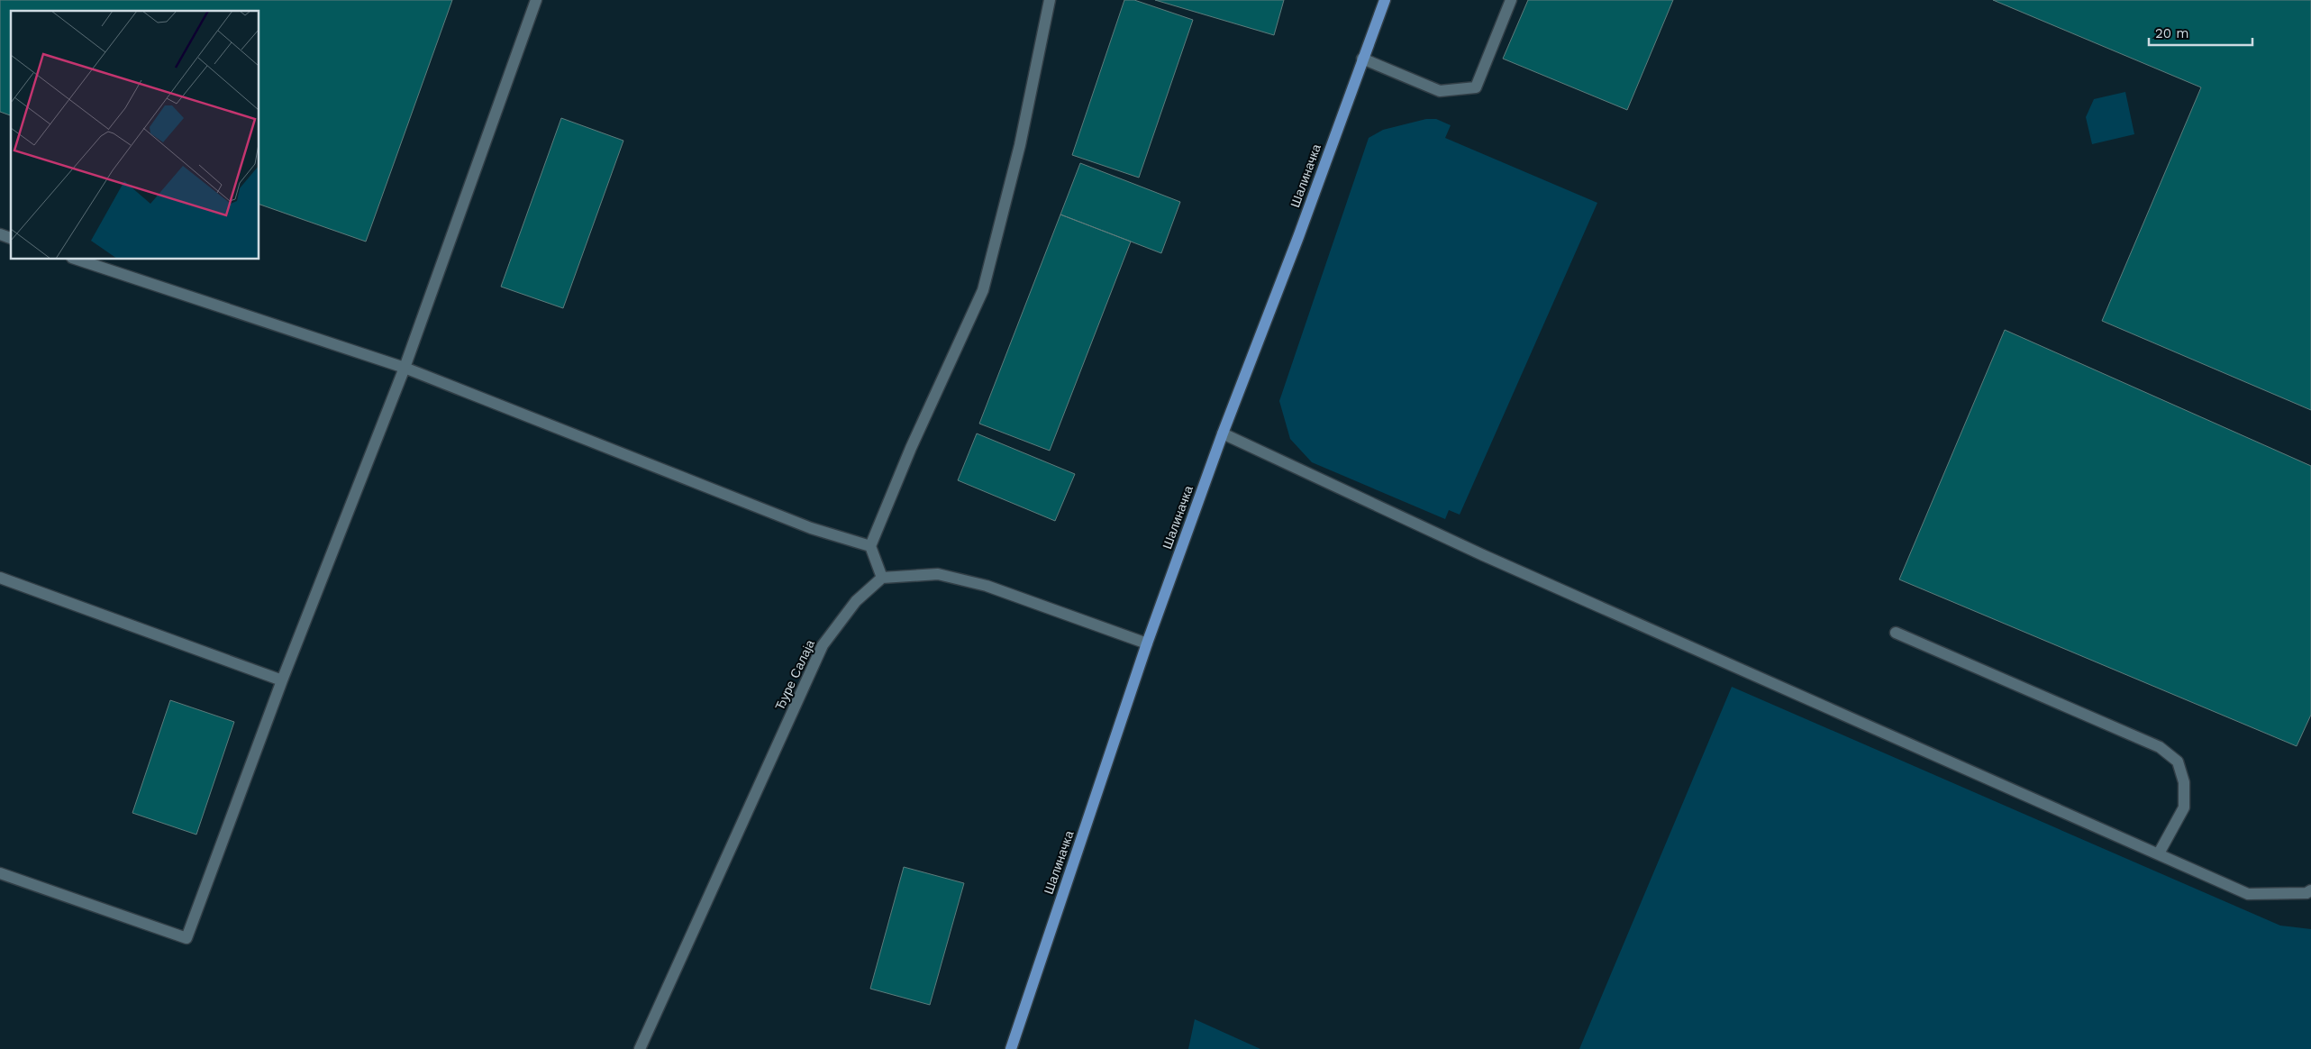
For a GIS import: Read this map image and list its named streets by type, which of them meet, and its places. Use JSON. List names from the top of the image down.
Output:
{
  "streets": {
    "main road": ["Шалиначка"],
    "street": ["Ђуре Салаја"]
  },
  "scale_bar": "20 m"
}
